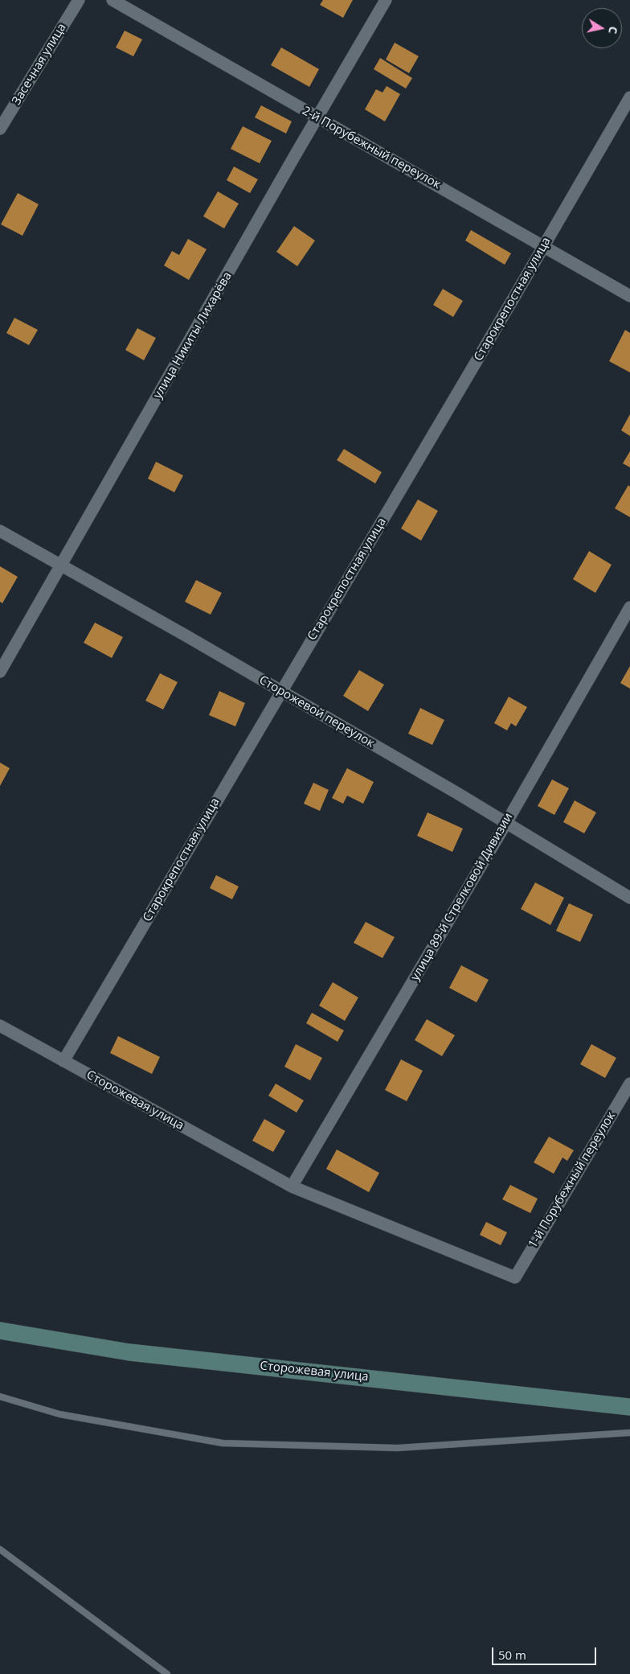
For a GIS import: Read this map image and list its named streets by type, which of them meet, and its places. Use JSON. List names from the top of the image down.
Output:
{
  "streets": {
    "main road": ["Сторожевая улица"],
    "street": [
      "Засечная улица",
      "2-й Порубежный переулок",
      "Старокрепостная улица",
      "улица Никиты Лихарёва",
      "Сторожевой переулок",
      "улица 89-й Стрелковой Дивизии",
      "1-й Порубежный переулок"
    ]
  },
  "crossings": [
    ["2-й Порубежный переулок", "Старокрепостная улица"],
    ["2-й Порубежный переулок", "улица Никиты Лихарёва"],
    ["Старокрепостная улица", "Сторожевой переулок"],
    ["Старокрепостная улица", "Сторожевая улица"],
    ["улица Никиты Лихарёва", "Сторожевой переулок"],
    ["Сторожевой переулок", "улица 89-й Стрелковой Дивизии"],
    ["улица 89-й Стрелковой Дивизии", "Сторожевая улица"],
    ["Сторожевая улица", "1-й Порубежный переулок"]
  ],
  "scale_bar": "50 m",
  "north": "right"
}
